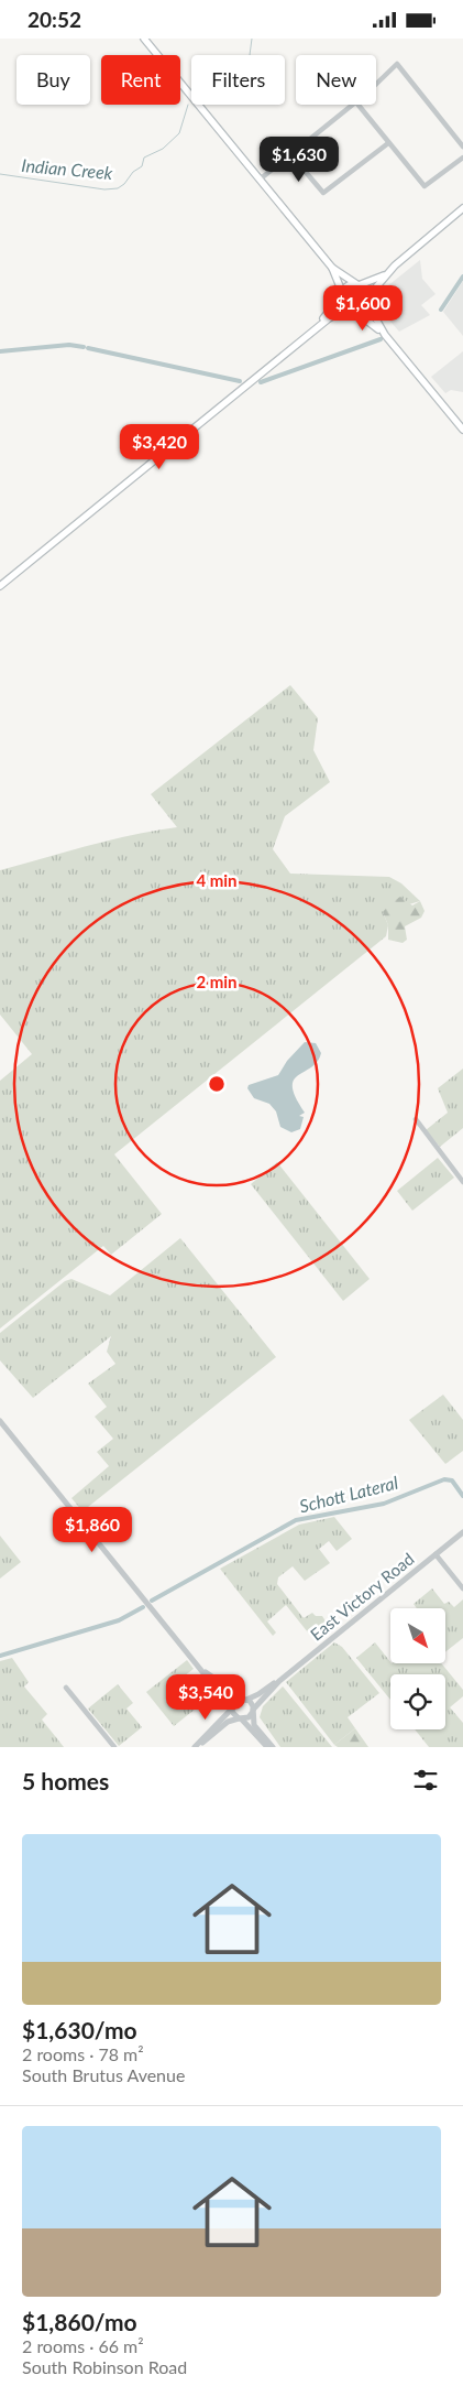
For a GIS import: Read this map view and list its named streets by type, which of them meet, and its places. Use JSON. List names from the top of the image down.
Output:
{
  "streets": {
    "street": ["East Victory Road"]
  },
  "water": ["Indian Creek", "Schott Lateral"],
  "north": "bottom right",
  "page": {
    "status": "20:52",
    "chip": [
      "Buy",
      "Rent",
      "Filters",
      "New"
    ],
    "price": [
      "$1,630",
      "$1,600",
      "$3,420",
      "$1,860",
      "$3,540"
    ],
    "heading": "5 homes",
    "list": [
      {
        "name": "$1,630/mo",
        "note": "2 rooms · 78 m² · South Brutus Avenue"
      },
      {
        "name": "$1,860/mo",
        "note": "2 rooms · 66 m² · South Robinson Road"
      }
    ]
  },
  "rings": ["4 min", "2 min"]
}
